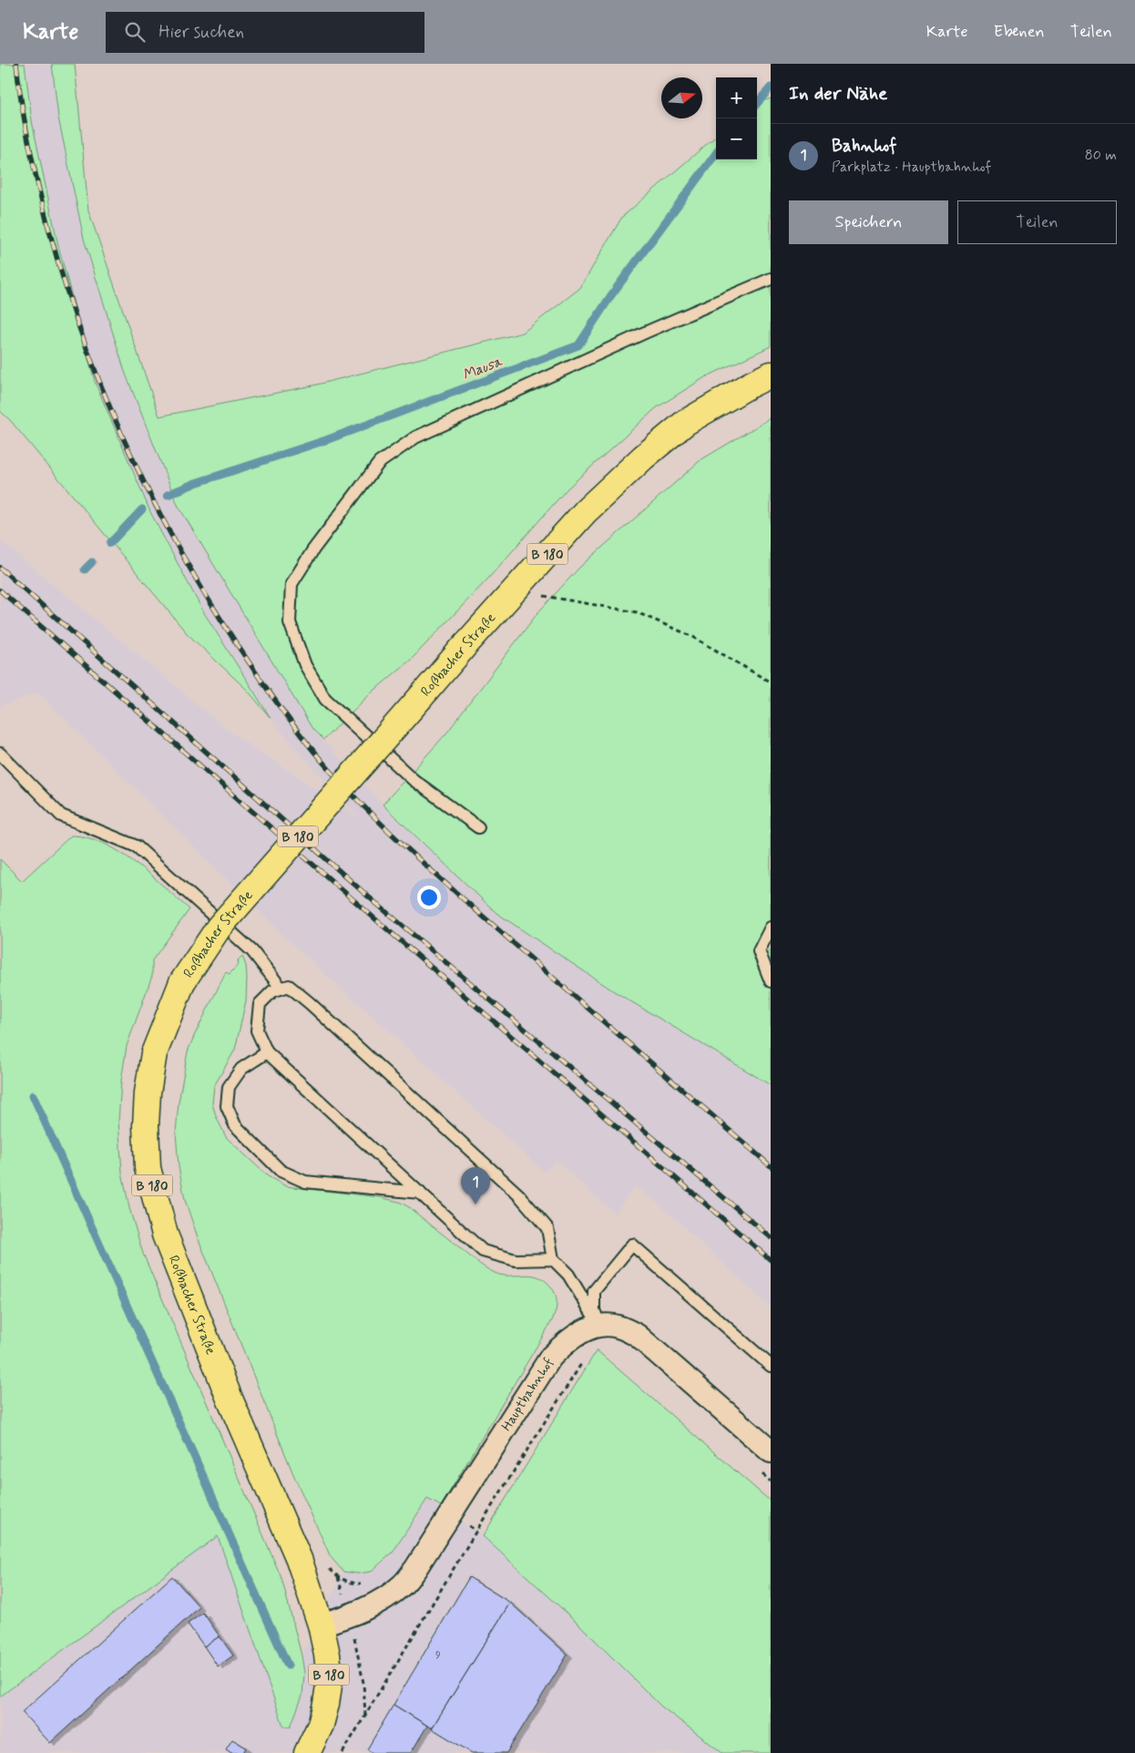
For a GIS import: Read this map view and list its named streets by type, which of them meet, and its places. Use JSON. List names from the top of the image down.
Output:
{
  "streets": {
    "main road": ["B 180", "Roßbacher Straße"],
    "street": ["Hauptbahnhof"]
  },
  "crossings": [
    ["Roßbacher Straße", "Hauptbahnhof"]
  ],
  "water": ["Mausa"],
  "house_numbers": ["9"],
  "north": "right",
  "page": {
    "header": "Karte",
    "search": "Hier suchen",
    "nav": ["Karte", "Ebenen", "Teilen"],
    "heading": "In der Nähe",
    "map_buttons": ["+", "−"],
    "list": [
      {
        "mark": "1",
        "name": "Bahnhof",
        "note": "Parkplatz · Hauptbahnhof",
        "value": "80 m"
      }
    ],
    "buttons": ["Speichern", "Teilen"],
    "pins": "1"
  }
}
